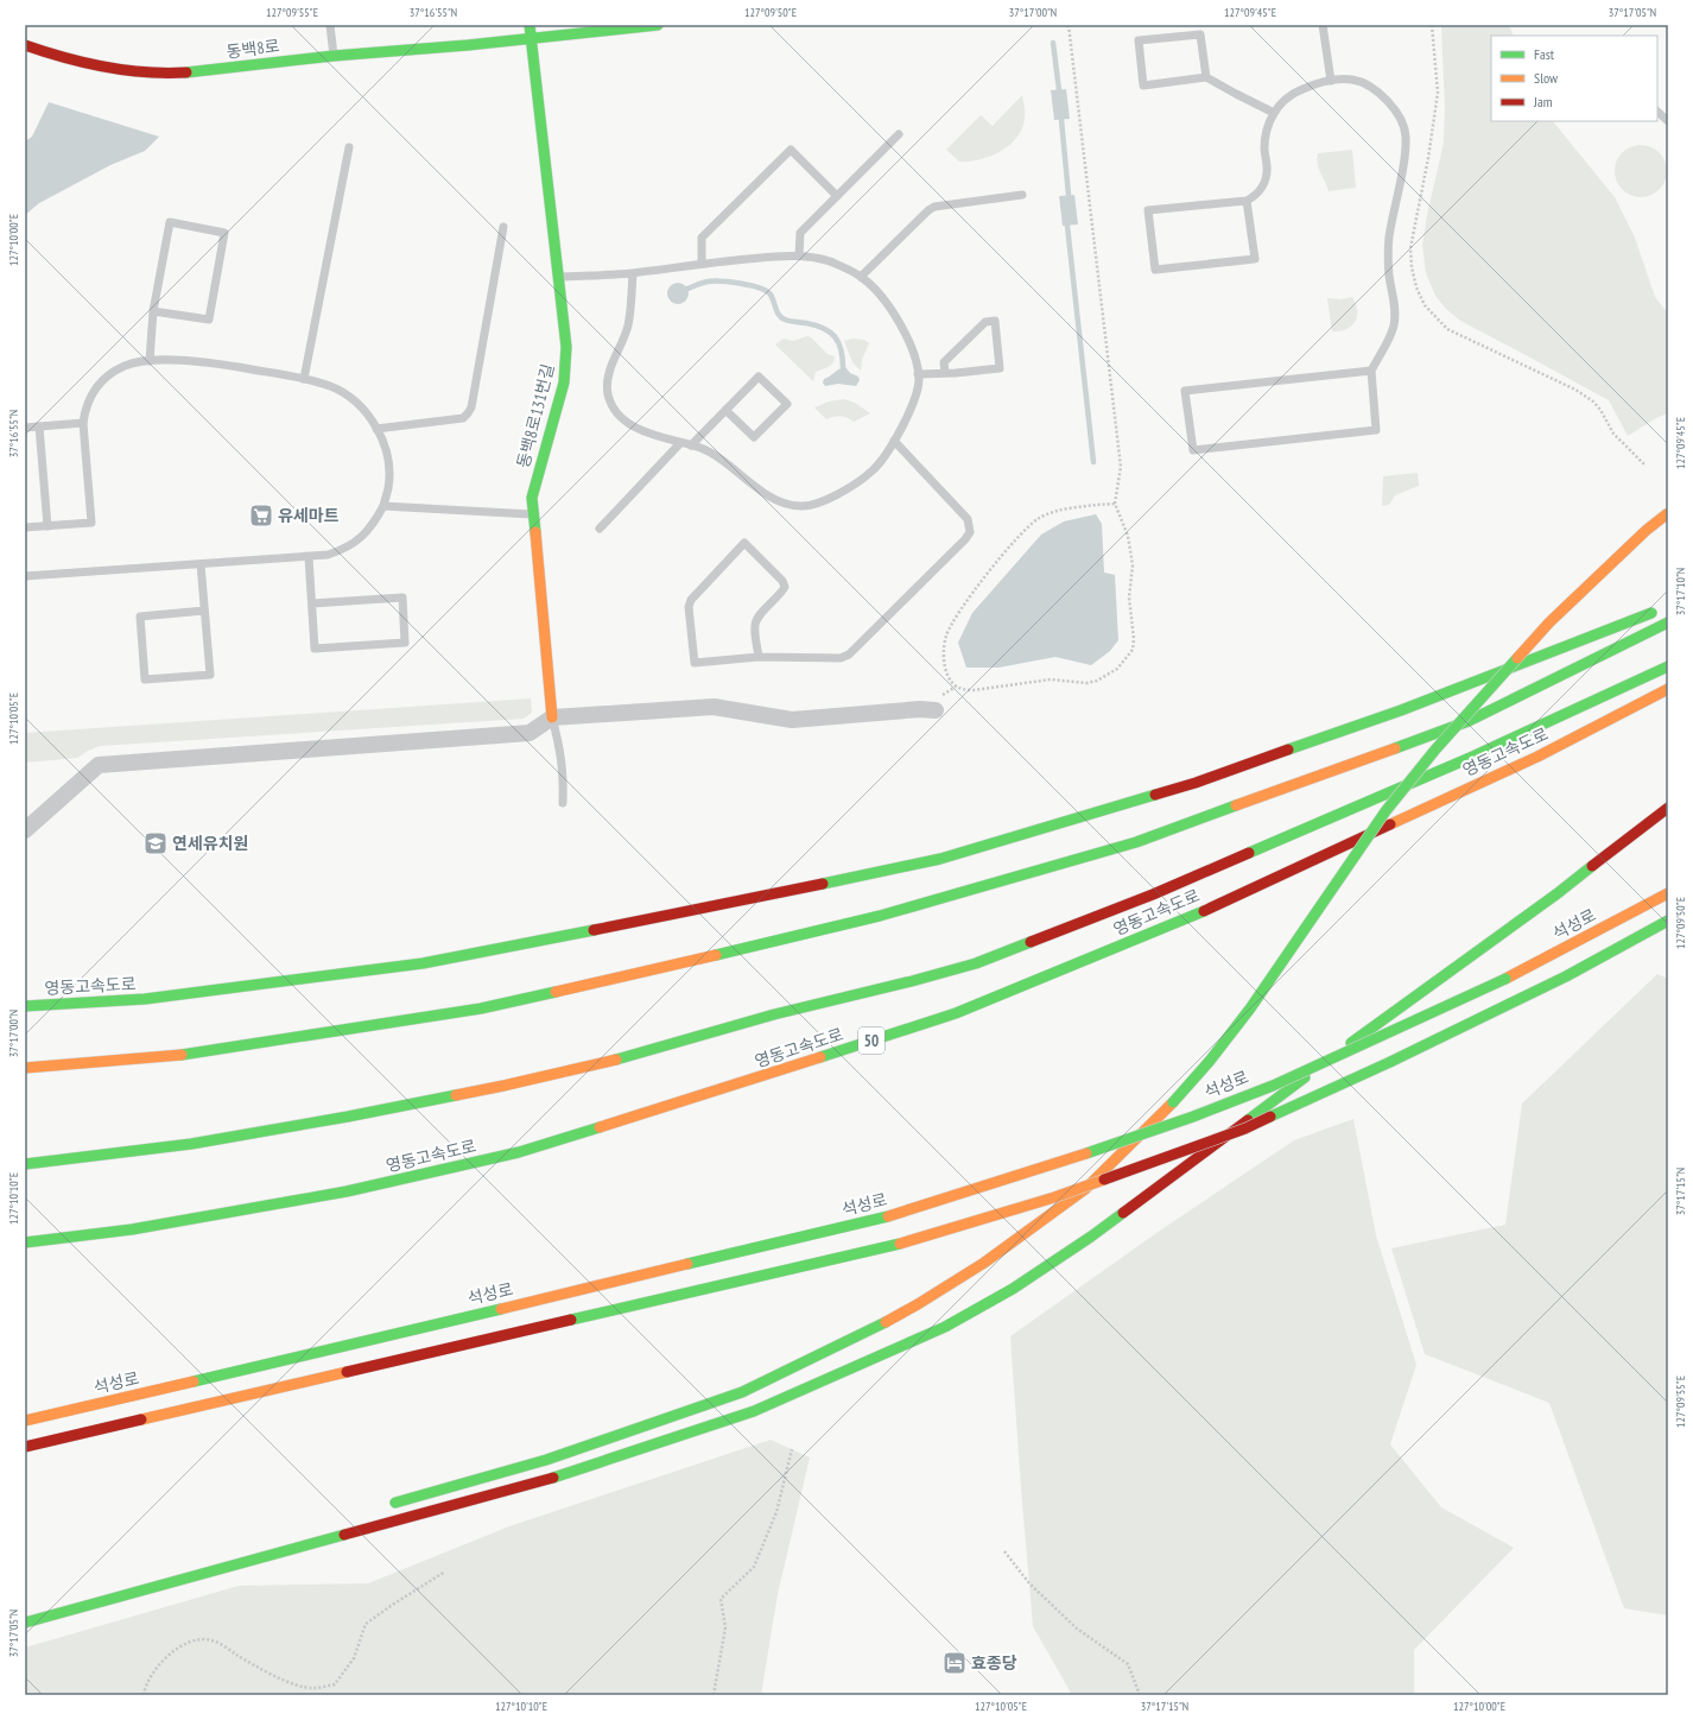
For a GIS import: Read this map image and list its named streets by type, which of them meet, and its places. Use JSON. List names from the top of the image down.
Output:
{
  "streets": {
    "main road": [
      "동백8로",
      "동백8로131번길",
      "영동고속도로",
      "석성로",
      "50"
    ]
  },
  "crossings": [
    ["동백8로", "동백8로131번길"]
  ],
  "places": {
    "supermarket": ["유세마트"],
    "school or university": ["연세유치원"],
    "hotel": ["효종당"]
  },
  "legend": ["Fast", "Slow", "Jam"],
  "coordinates": [
    "127°09'55\"E",
    "37°16'55\"N",
    "127°09'50\"E",
    "37°17'00\"N",
    "127°09'45\"E",
    "37°17'05\"N",
    "127°10'00\"E",
    "37°17'10\"N",
    "127°10'05\"E",
    "37°17'15\"N",
    "127°10'10\"E"
  ]
}
